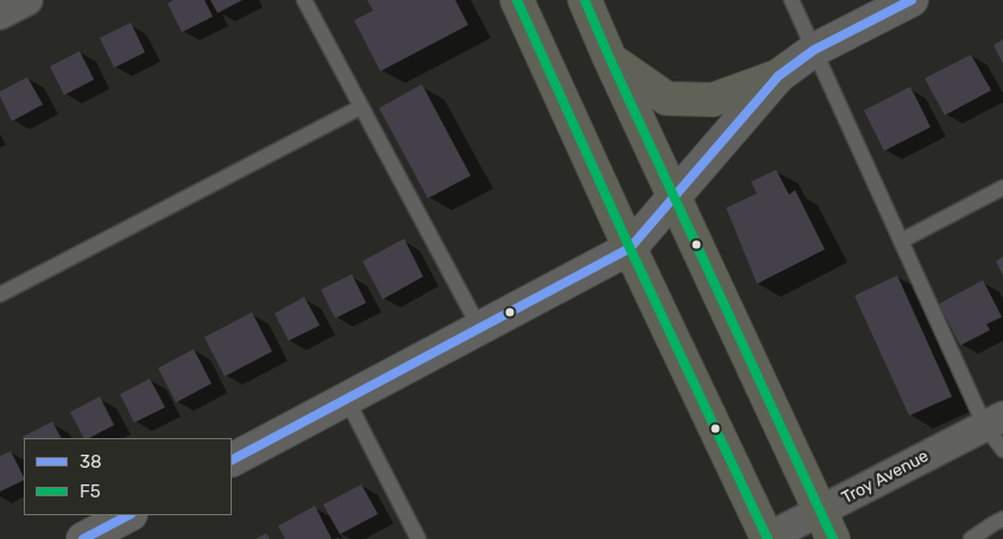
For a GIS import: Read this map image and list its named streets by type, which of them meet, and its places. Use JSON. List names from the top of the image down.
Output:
{
  "streets": {
    "street": ["Troy Avenue"]
  },
  "lines": ["transit line 38", "transit line F5"],
  "legend": ["38", "F5"]
}
